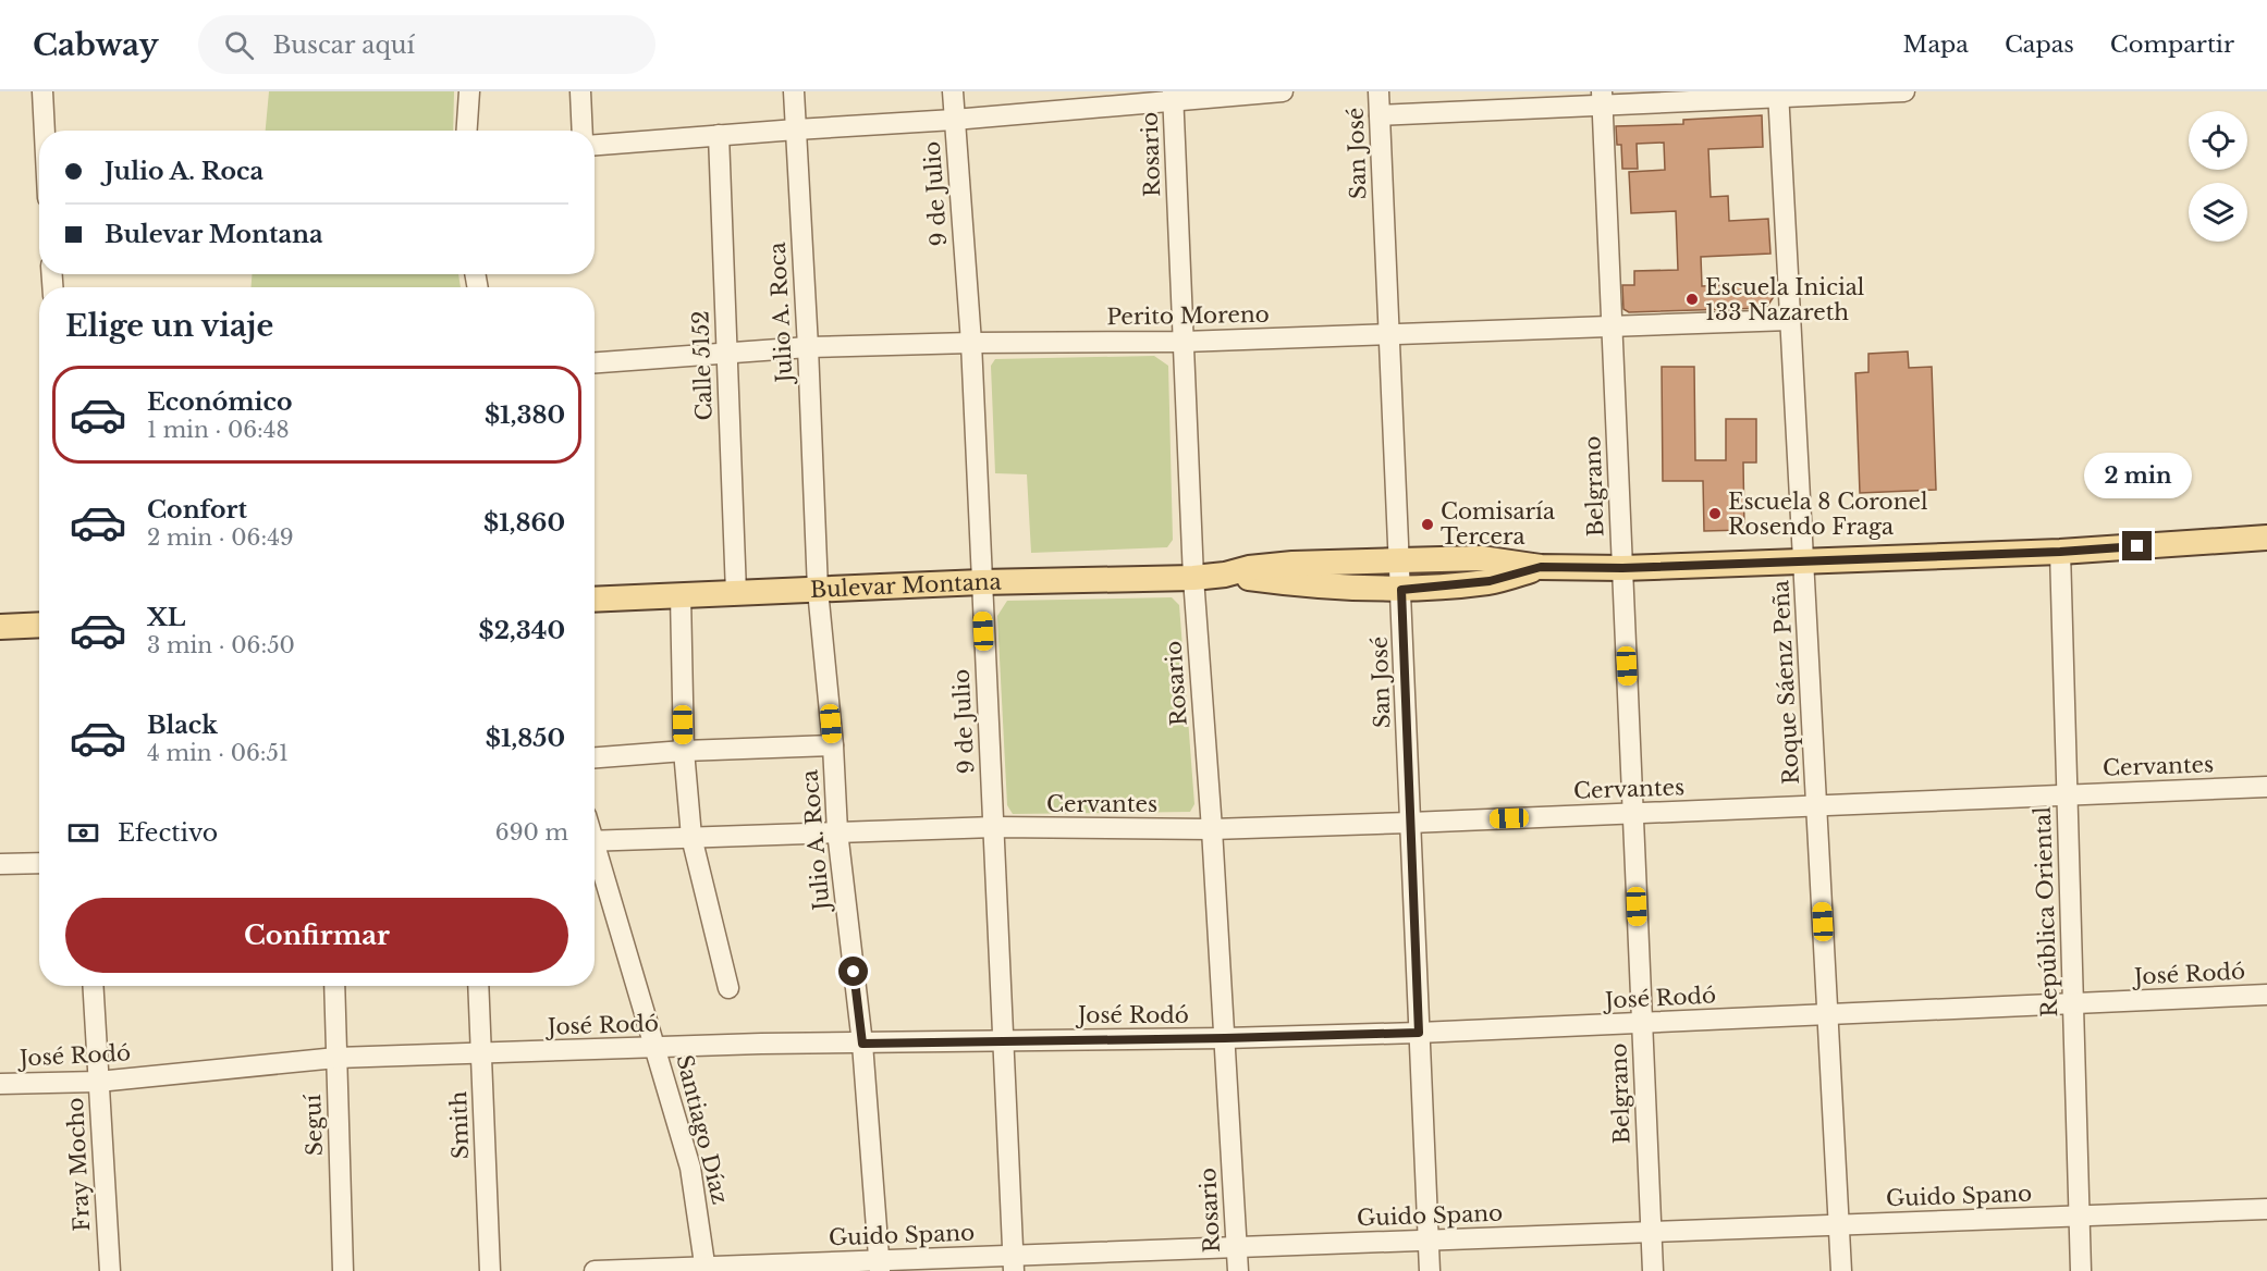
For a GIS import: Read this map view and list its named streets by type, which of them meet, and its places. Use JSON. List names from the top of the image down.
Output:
{
  "streets": {
    "main road": ["Bulevar Montana"],
    "street": [
      "San José",
      "Rosario",
      "9 de Julio",
      "Julio A. Roca",
      "Perito Moreno",
      "Calle 5152",
      "Belgrano",
      "Roque Sáenz Peña",
      "Cervantes",
      "República Oriental",
      "José Rodó",
      "Seguí",
      "Smith",
      "Santiago Díaz",
      "Fray Mocho",
      "Guido Spano"
    ]
  },
  "crossings": [
    ["San José", "Perito Moreno"],
    ["San José", "Bulevar Montana"],
    ["San José", "Cervantes"],
    ["San José", "José Rodó"],
    ["San José", "Guido Spano"],
    ["Rosario", "Perito Moreno"],
    ["Rosario", "Bulevar Montana"],
    ["Rosario", "Cervantes"],
    ["Rosario", "José Rodó"],
    ["Rosario", "Guido Spano"],
    ["9 de Julio", "Perito Moreno"],
    ["9 de Julio", "Bulevar Montana"],
    ["9 de Julio", "Cervantes"],
    ["9 de Julio", "José Rodó"],
    ["9 de Julio", "Guido Spano"],
    ["Julio A. Roca", "Perito Moreno"],
    ["Julio A. Roca", "Bulevar Montana"],
    ["Julio A. Roca", "Cervantes"],
    ["Julio A. Roca", "José Rodó"],
    ["Julio A. Roca", "Guido Spano"],
    ["Perito Moreno", "Calle 5152"],
    ["Perito Moreno", "Belgrano"],
    ["Perito Moreno", "Roque Sáenz Peña"],
    ["Calle 5152", "Bulevar Montana"],
    ["Belgrano", "Bulevar Montana"],
    ["Belgrano", "Cervantes"],
    ["Belgrano", "José Rodó"],
    ["Belgrano", "Guido Spano"],
    ["Bulevar Montana", "Roque Sáenz Peña"],
    ["Bulevar Montana", "República Oriental"],
    ["Roque Sáenz Peña", "Cervantes"],
    ["Roque Sáenz Peña", "José Rodó"],
    ["Roque Sáenz Peña", "Guido Spano"],
    ["Cervantes", "República Oriental"],
    ["República Oriental", "José Rodó"],
    ["República Oriental", "Guido Spano"],
    ["José Rodó", "Seguí"],
    ["José Rodó", "Smith"],
    ["José Rodó", "Santiago Díaz"],
    ["José Rodó", "Fray Mocho"],
    ["Santiago Díaz", "Guido Spano"]
  ],
  "places": ["Escuela Inicial 133 Nazareth", "Escuela 8 Coronel Rosendo Fraga", "Comisaría Tercera"],
  "page": {
    "header": "Cabway",
    "search": "Buscar aquí",
    "nav": ["Mapa", "Capas", "Compartir"],
    "banner": ["Julio A. Roca", "Bulevar Montana"],
    "heading": "Elige un viaje",
    "list": [
      {
        "name": "Económico",
        "note": "1 min · 06:48",
        "value": "$1,380"
      },
      {
        "name": "Confort",
        "note": "2 min · 06:49",
        "value": "$1,860"
      },
      {
        "name": "XL",
        "note": "3 min · 06:50",
        "value": "$2,340"
      },
      {
        "name": "Black",
        "note": "4 min · 06:51",
        "value": "$1,850"
      }
    ],
    "bubble": "2 min",
    "pay": ["Efectivo", "690 m"],
    "buttons": "Confirmar"
  }
}
